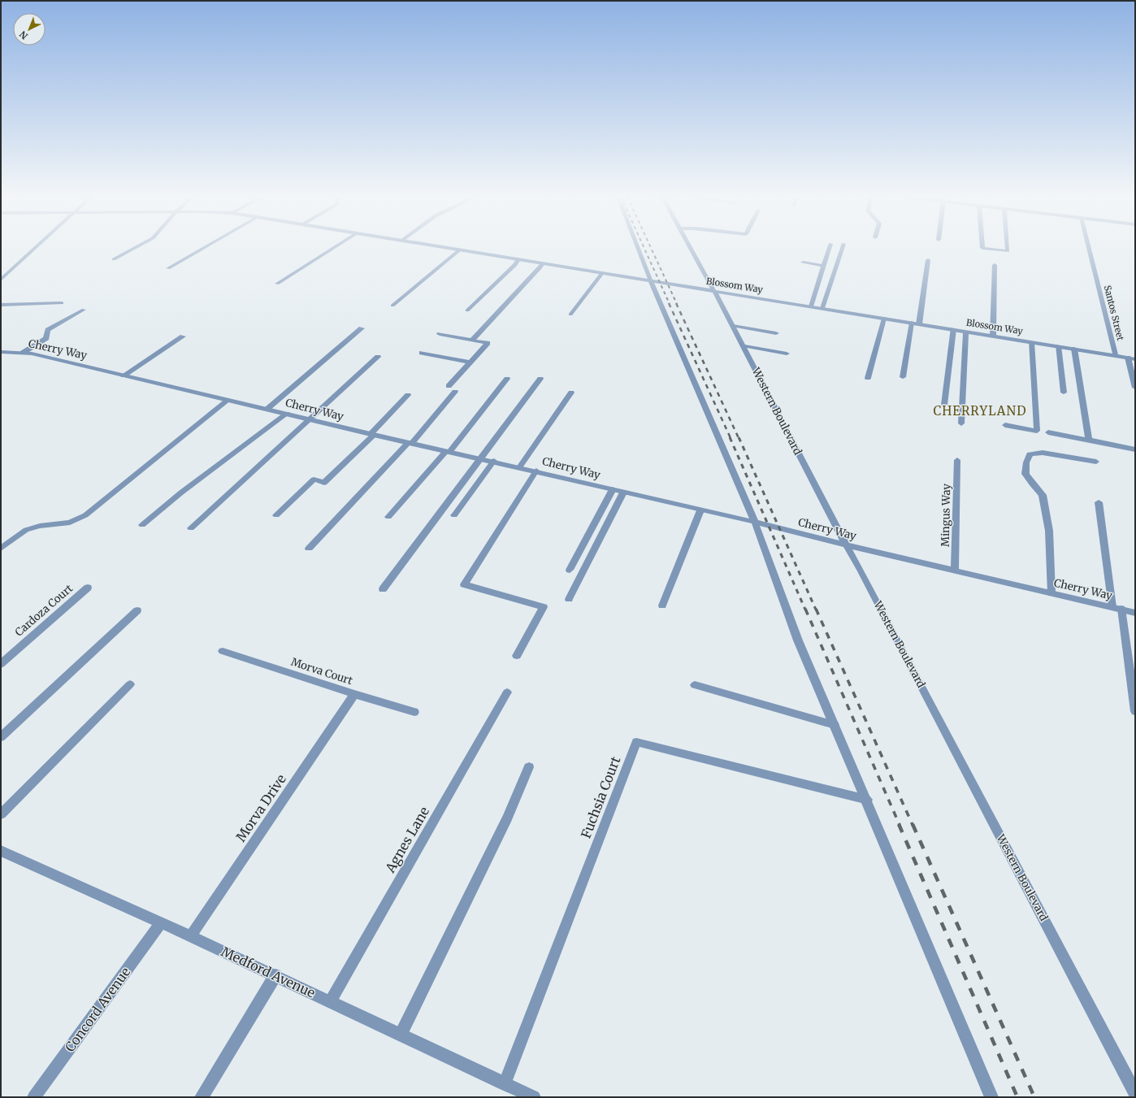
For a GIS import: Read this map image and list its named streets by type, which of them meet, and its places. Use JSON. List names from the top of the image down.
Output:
{
  "streets": {
    "street": [
      "Blossom Way",
      "Santos Street",
      "Cherry Way",
      "Western Boulevard",
      "Mingus Way",
      "Cardoza Court",
      "Morva Court",
      "Fuchsia Court",
      "Morva Drive",
      "Agnes Lane",
      "Medford Avenue",
      "Concord Avenue"
    ]
  },
  "crossings": [
    ["Blossom Way", "Santos Street"],
    ["Blossom Way", "Western Boulevard"],
    ["Cherry Way", "Western Boulevard"],
    ["Cherry Way", "Mingus Way"],
    ["Morva Court", "Morva Drive"],
    ["Fuchsia Court", "Medford Avenue"],
    ["Morva Drive", "Medford Avenue"],
    ["Agnes Lane", "Medford Avenue"],
    ["Medford Avenue", "Concord Avenue"]
  ],
  "districts": ["CHERRYLAND"],
  "north": "bottom left"
}
